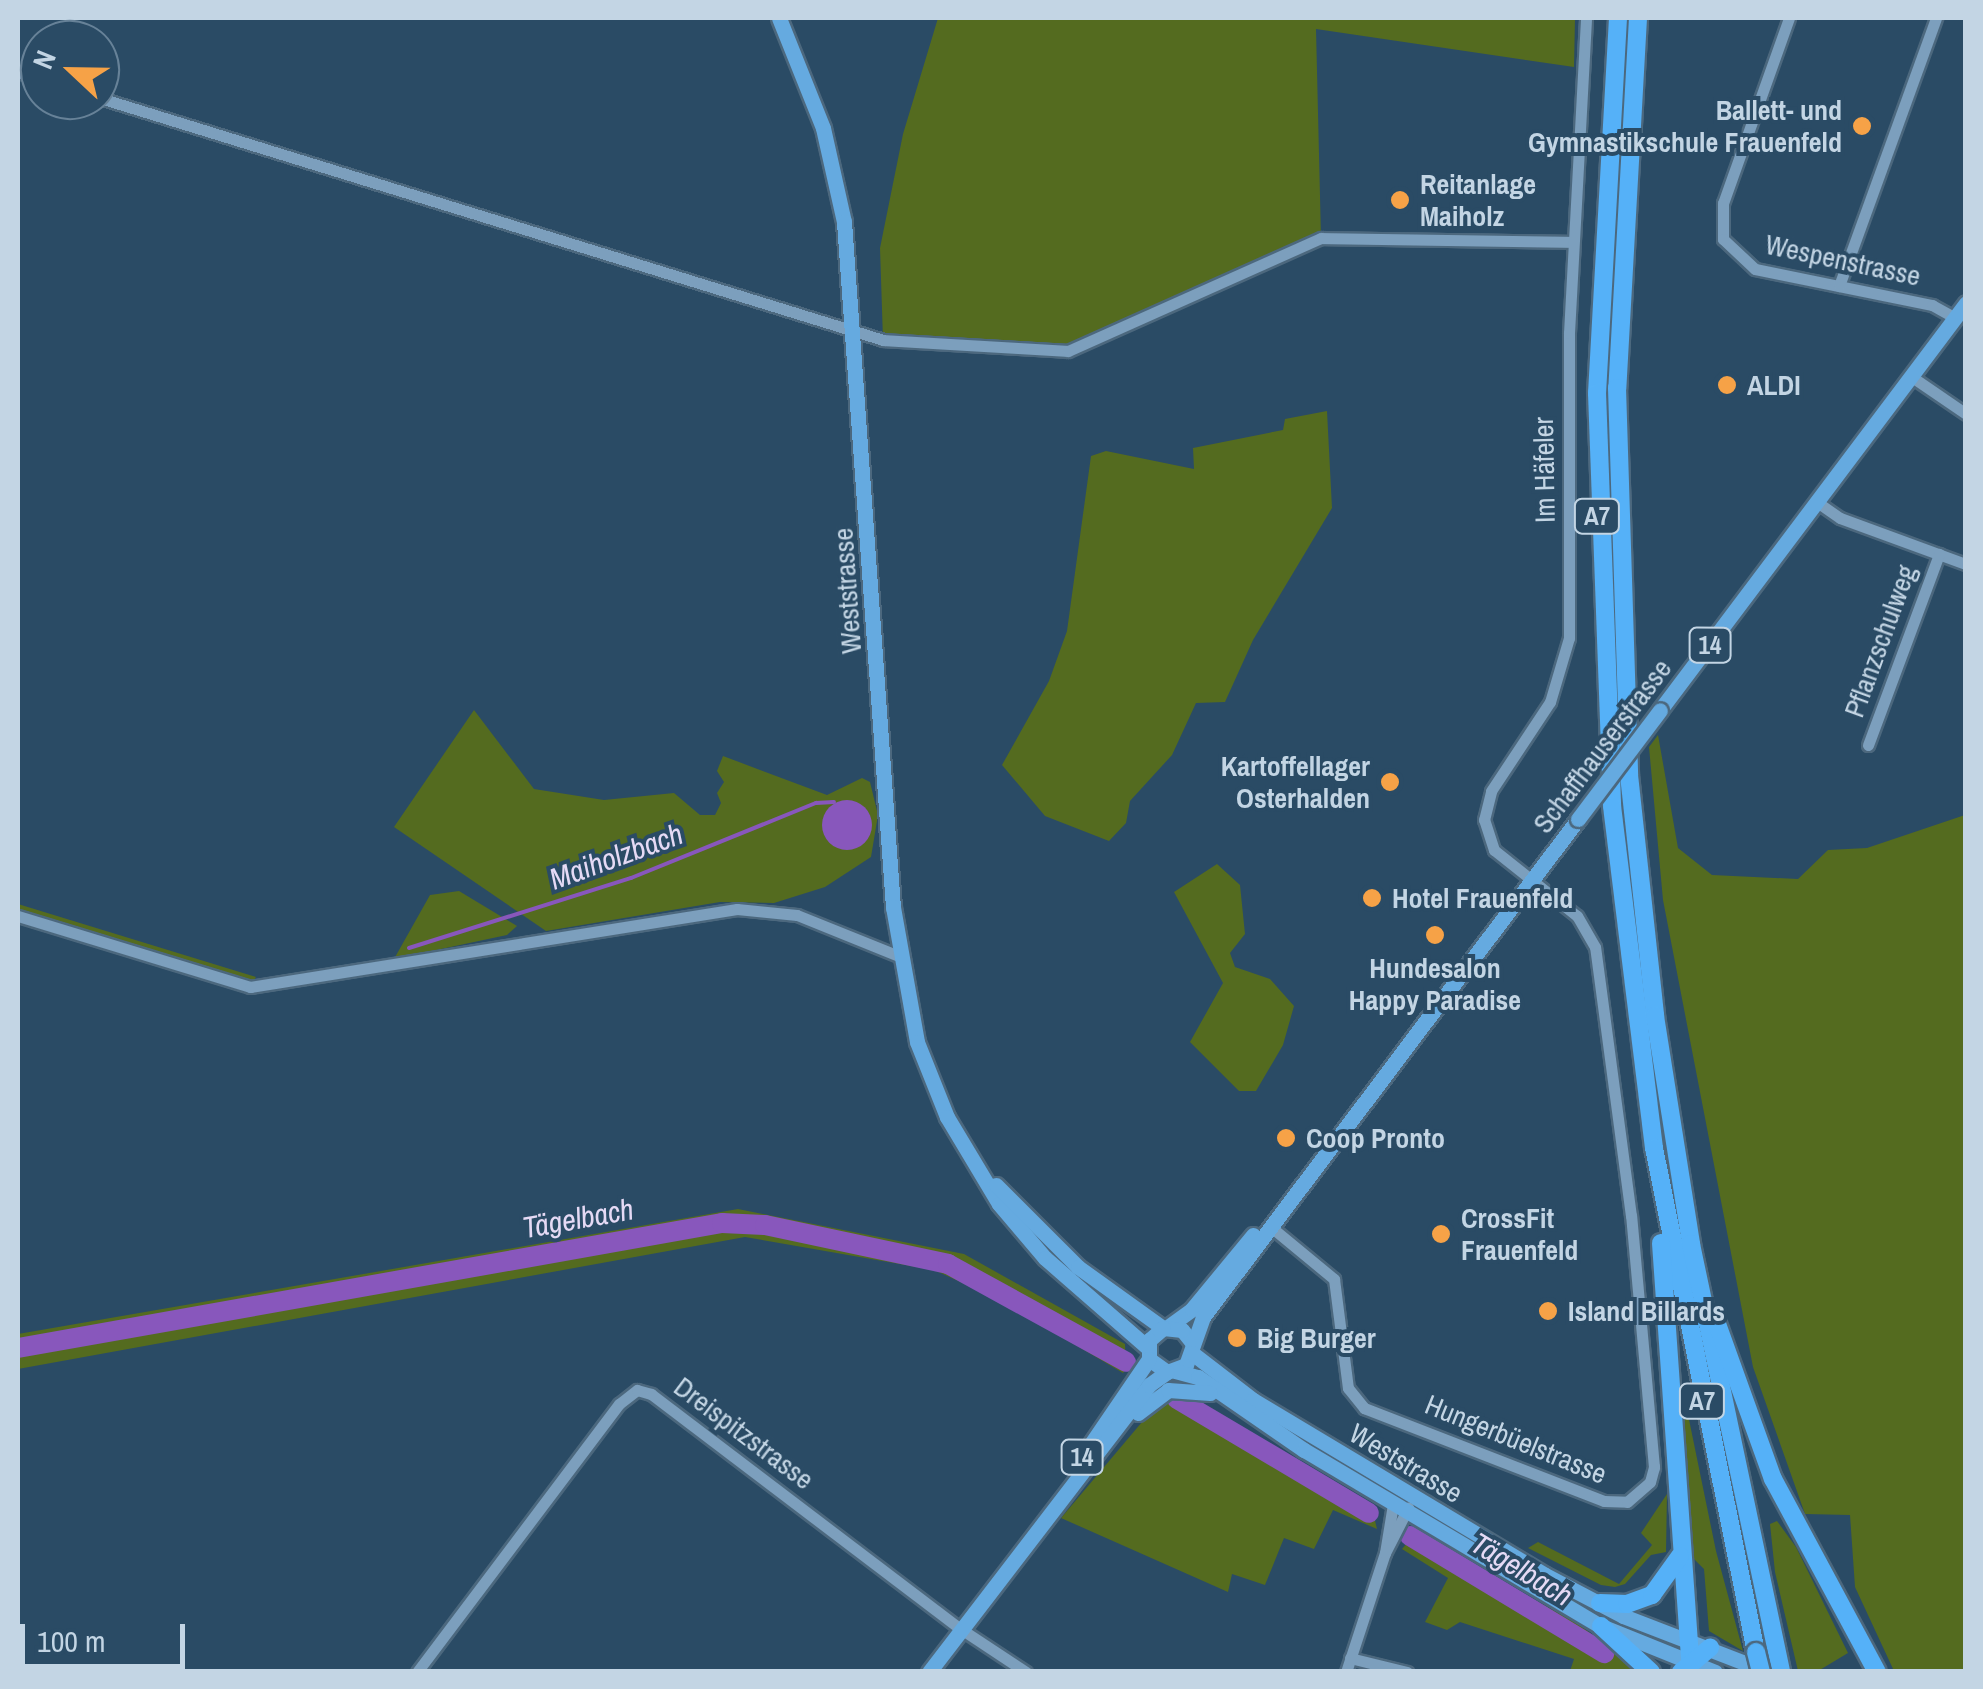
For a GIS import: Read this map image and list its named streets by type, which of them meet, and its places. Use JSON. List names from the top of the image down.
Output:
{
  "streets": {
    "highway": ["A7"],
    "main road": ["Weststrasse", "14", "Schaffhauserstrasse"],
    "street": [
      "Wespenstrasse",
      "Im Häfeler",
      "Pflanzschulweg",
      "Dreispitzstrasse",
      "Hungerbüelstrasse"
    ]
  },
  "crossings": [
    ["Wespenstrasse", "Schaffhauserstrasse"],
    ["Im Häfeler", "Schaffhauserstrasse"],
    ["Im Häfeler", "Hungerbüelstrasse"],
    ["A7", "Weststrasse"],
    ["Weststrasse", "14"],
    ["Weststrasse", "Schaffhauserstrasse"],
    ["14", "Schaffhauserstrasse"],
    ["14", "Dreispitzstrasse"],
    ["Schaffhauserstrasse", "Hungerbüelstrasse"]
  ],
  "water": ["Maiholzbach", "Tägelbach"],
  "places": [
    "Ballett- und Gymnastikschule Frauenfeld",
    "Reitanlage Maiholz",
    "ALDI",
    "Kartoffellager Osterhalden",
    "Hotel Frauenfeld",
    "Hundesalon Happy Paradise",
    "Coop Pronto",
    "CrossFit Frauenfeld",
    "Island Billards",
    "Big Burger"
  ],
  "scale_bar": "100 m",
  "north": "left"
}
